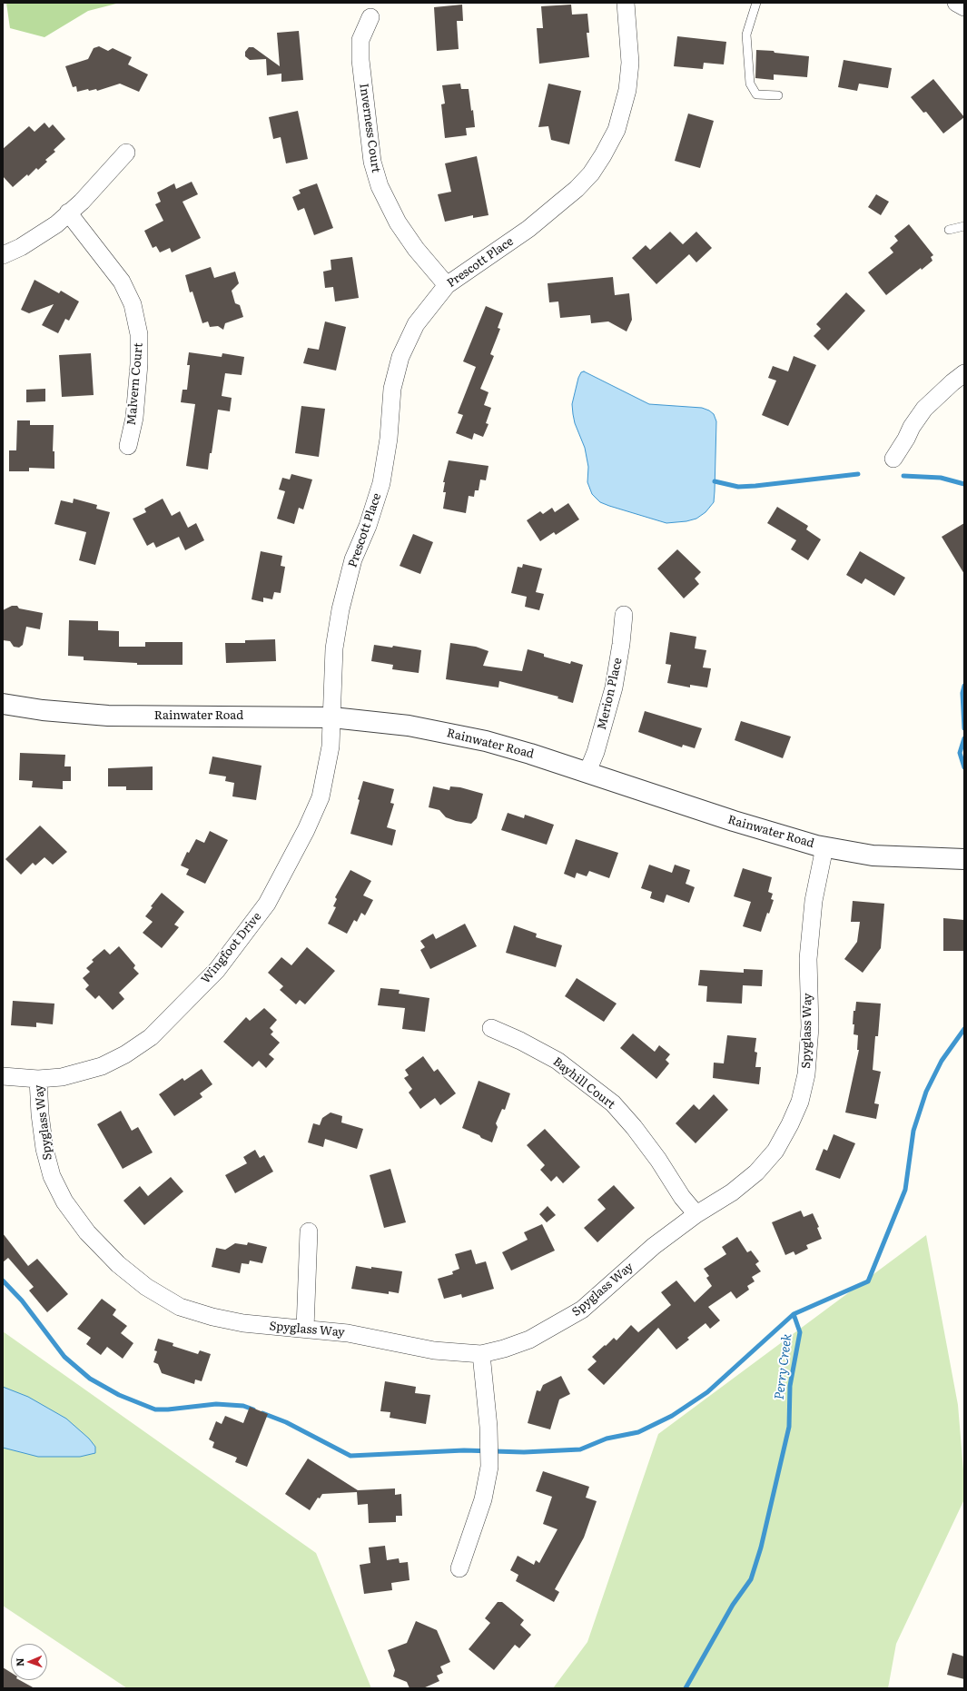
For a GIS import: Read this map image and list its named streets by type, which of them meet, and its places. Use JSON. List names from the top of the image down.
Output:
{
  "streets": {
    "street": [
      "Inverness Court",
      "Prescott Place",
      "Malvern Court",
      "Merion Place",
      "Rainwater Road",
      "Wingfoot Drive",
      "Spyglass Way",
      "Bayhill Court"
    ]
  },
  "crossings": [
    ["Inverness Court", "Prescott Place"],
    ["Prescott Place", "Rainwater Road"],
    ["Prescott Place", "Wingfoot Drive"],
    ["Merion Place", "Rainwater Road"],
    ["Rainwater Road", "Wingfoot Drive"],
    ["Rainwater Road", "Spyglass Way"],
    ["Wingfoot Drive", "Spyglass Way"],
    ["Spyglass Way", "Bayhill Court"]
  ],
  "water": ["Perry Creek"],
  "north": "left"
}
